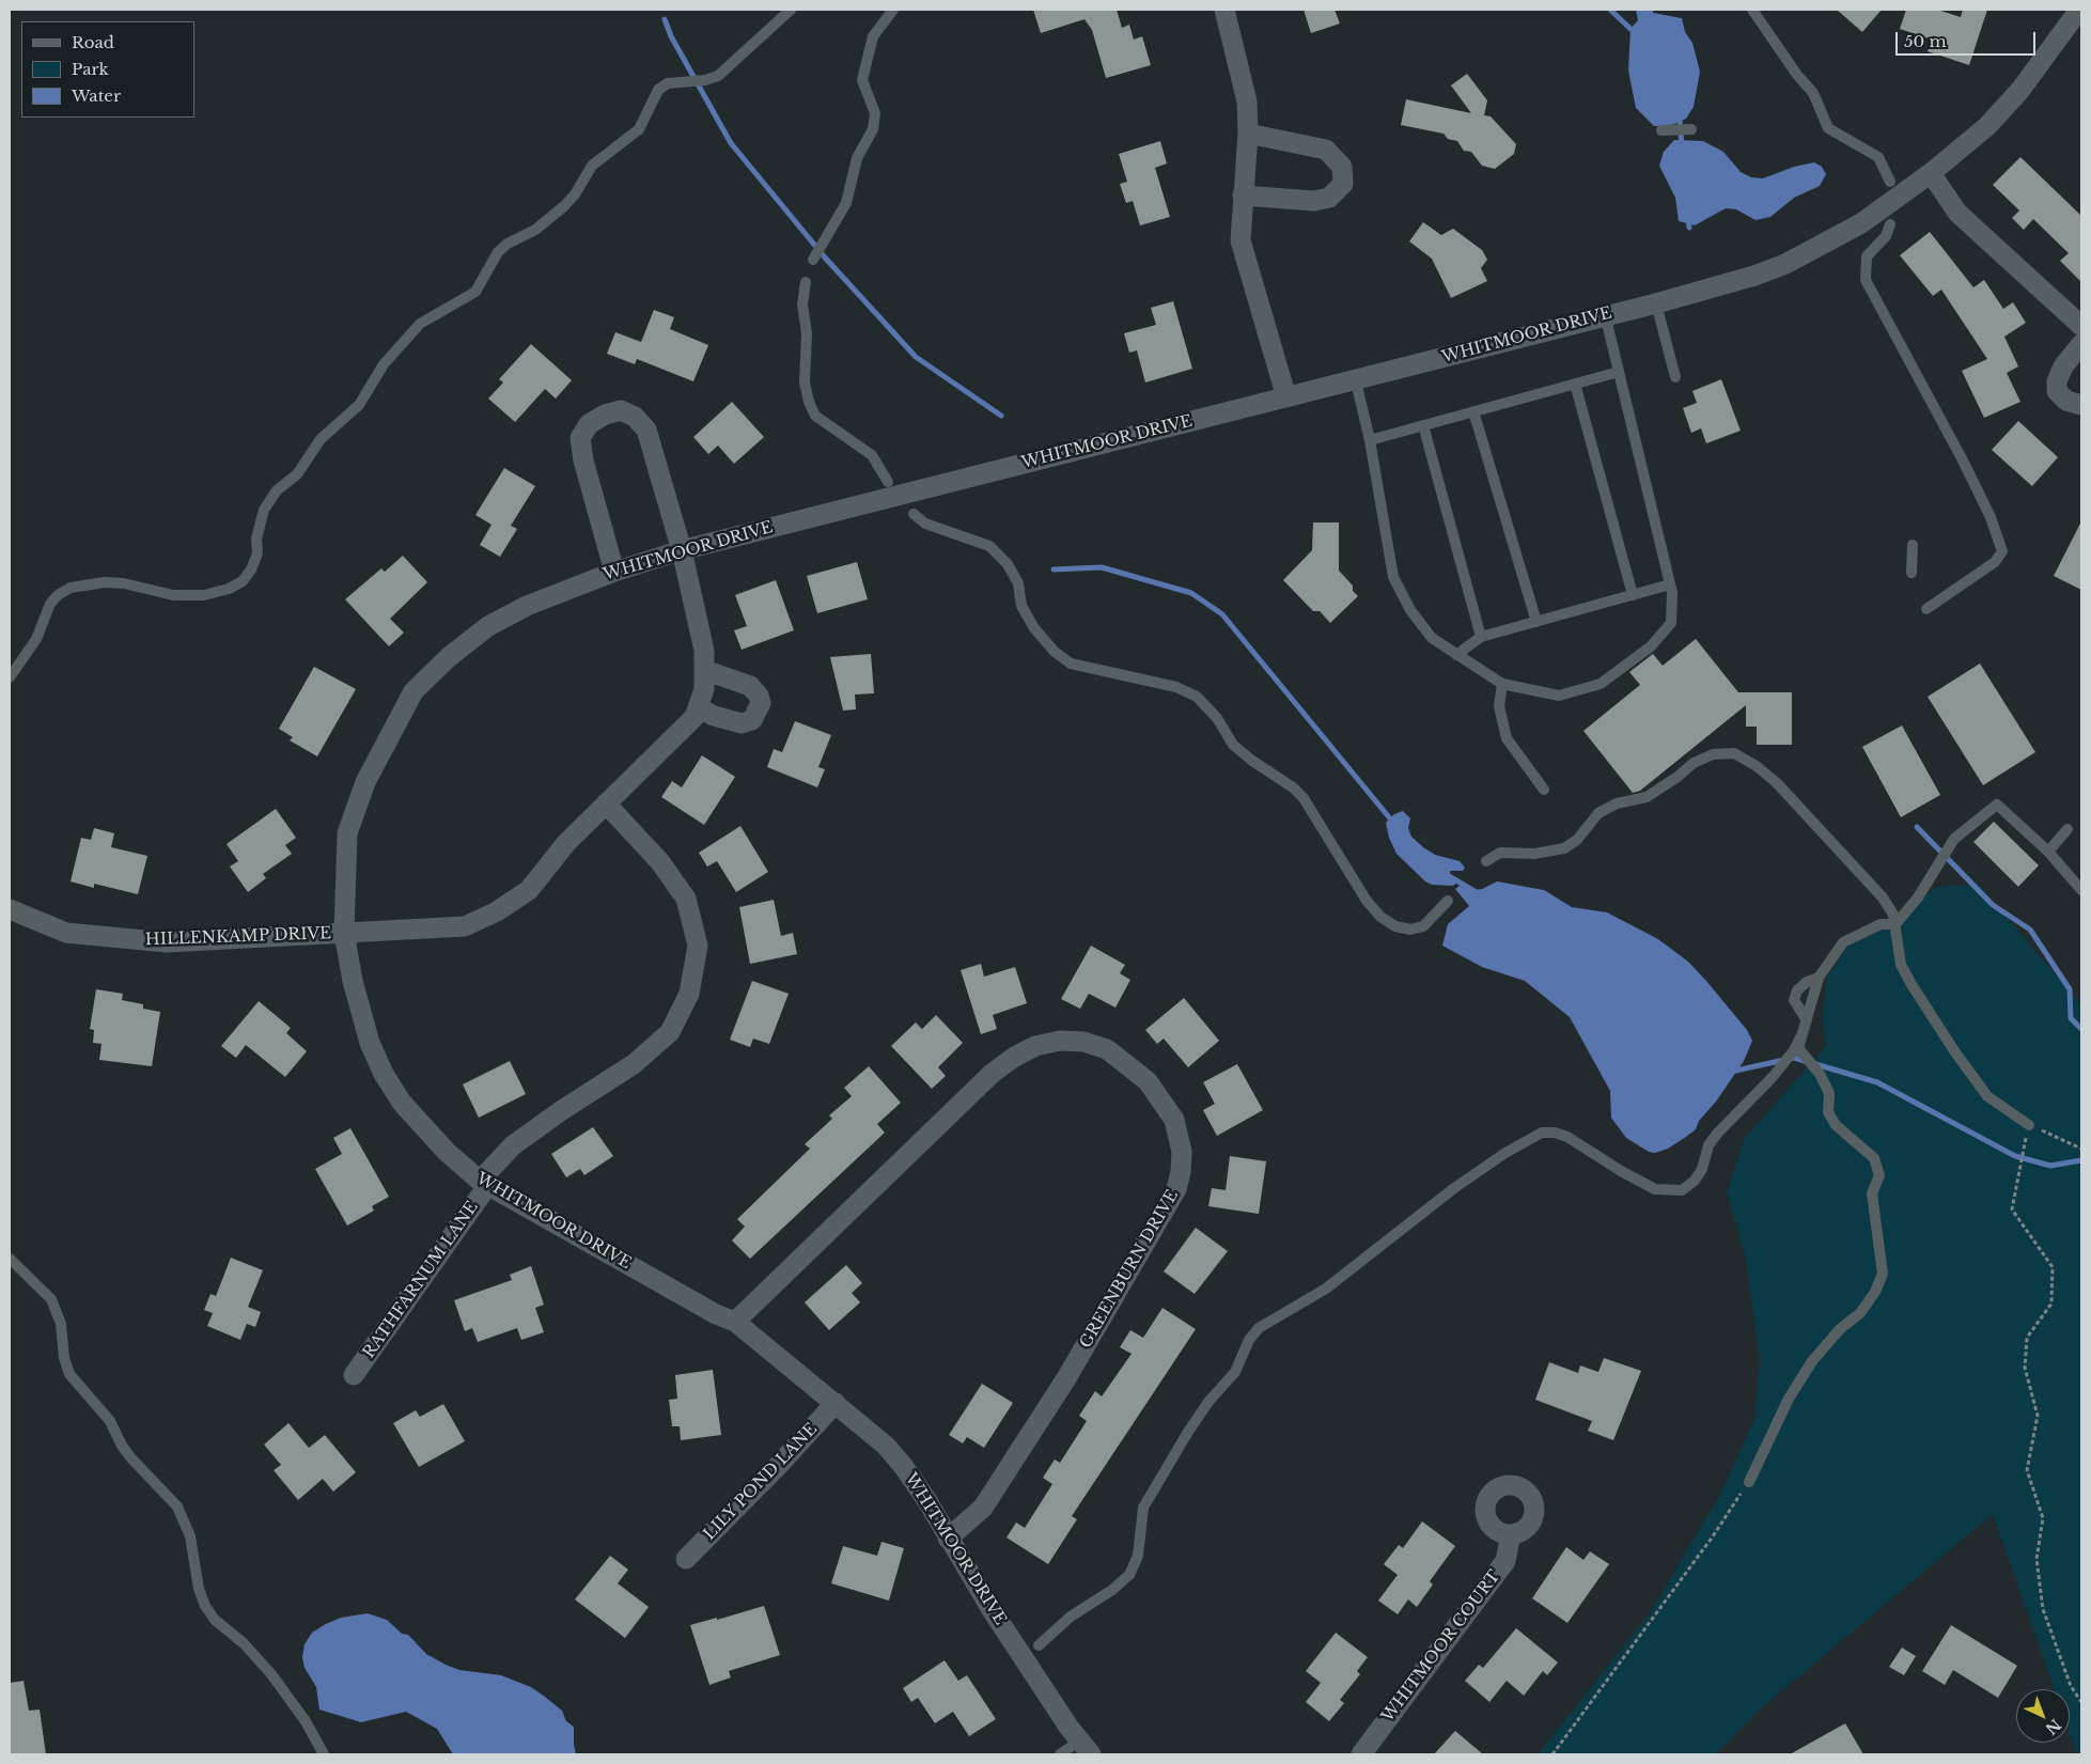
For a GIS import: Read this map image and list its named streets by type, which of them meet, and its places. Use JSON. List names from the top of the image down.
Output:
{
  "streets": {
    "street": [
      "WHITMOOR DRIVE",
      "HILLENKAMP DRIVE",
      "GREENBURN DRIVE",
      "RATHFARNUM LANE",
      "LILY POND LANE",
      "WHITMOOR COURT"
    ]
  },
  "crossings": [
    ["WHITMOOR DRIVE", "HILLENKAMP DRIVE"],
    ["WHITMOOR DRIVE", "GREENBURN DRIVE"],
    ["WHITMOOR DRIVE", "RATHFARNUM LANE"],
    ["WHITMOOR DRIVE", "LILY POND LANE"],
    ["HILLENKAMP DRIVE", "RATHFARNUM LANE"]
  ],
  "legend": ["Road", "Park", "Water"],
  "scale_bar": "50 m",
  "north": "bottom right"
}
